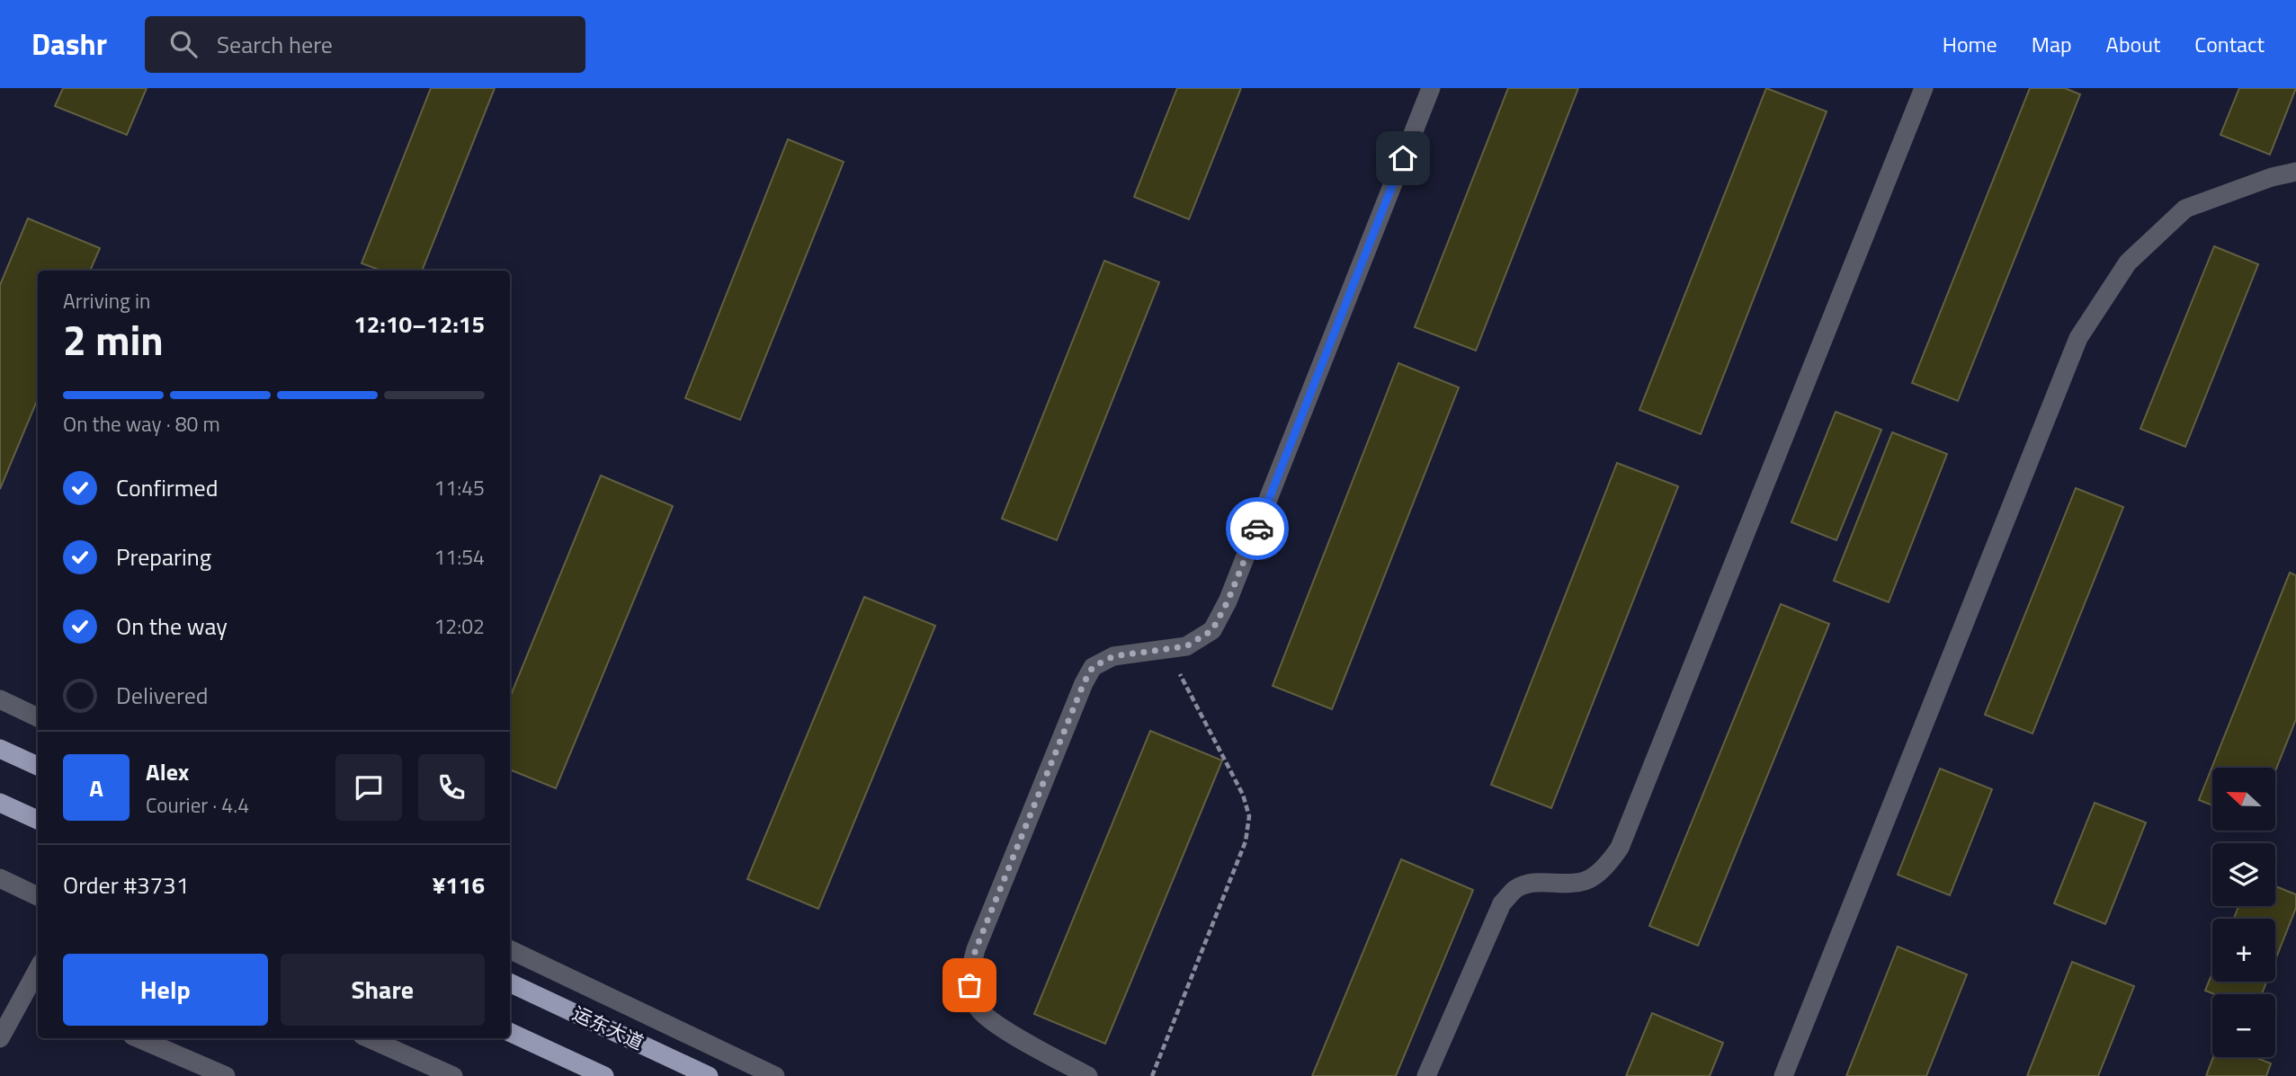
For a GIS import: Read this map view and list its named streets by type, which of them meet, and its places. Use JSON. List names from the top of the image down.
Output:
{
  "streets": {
    "main road": ["运东大道"]
  },
  "north": "left",
  "page": {
    "header": "Dashr",
    "search": "Search here",
    "nav": [
      "Home",
      "Map",
      "About",
      "Contact"
    ],
    "heading": ["2 min", "Arriving in", "12:10–12:15"],
    "panel": [
      "Alex",
      "Courier · 4.4",
      "Order #3731",
      "¥116"
    ],
    "bar": "On the way · 80 m",
    "list": [
      ["Confirmed", "11:45"],
      ["Preparing", "11:54"],
      ["On the way", "12:02"],
      "Delivered"
    ],
    "round": "A",
    "map_buttons": ["+", "−"],
    "buttons": ["Help", "Share"]
  }
}
